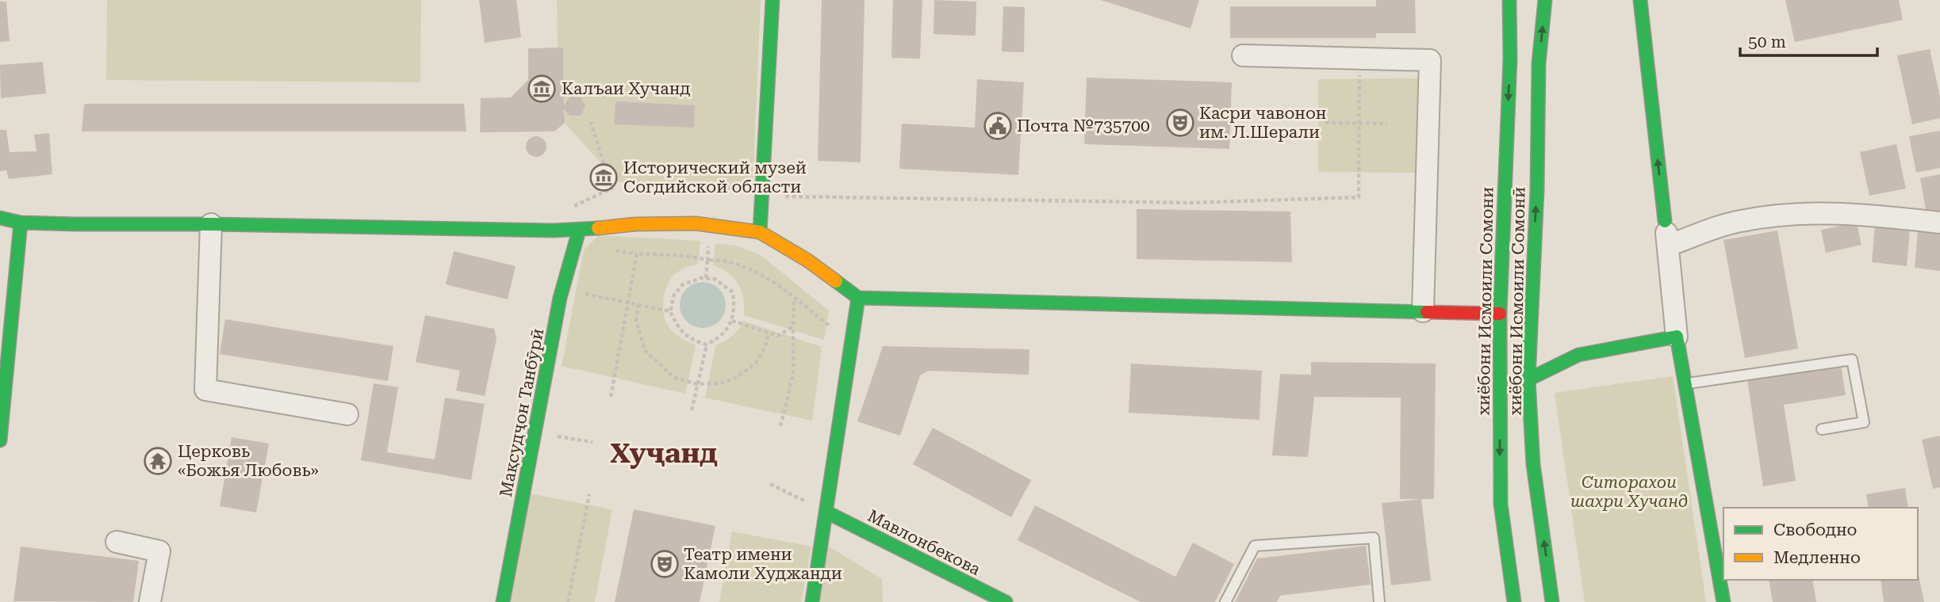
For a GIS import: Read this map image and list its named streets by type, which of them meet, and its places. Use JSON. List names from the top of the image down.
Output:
{
  "streets": {
    "street": [
      "хиёбони Исмоили Сомони",
      "хиёбони Исмоили Сомонӣ",
      "Мақсудҷон Танбӯрӣ",
      "Мавлонбекова"
    ]
  },
  "one_way": ["хиёбони Исмоили Сомони", "хиёбони Исмоили Сомонӣ"],
  "districts": ["Хуҷанд"],
  "parks": ["Ситорахои шахри Хучанд"],
  "places": {
    "museum": ["Калъаи Хучанд", "Исторический музей Согдийской области"],
    "theatre": ["Касри чавонон им. Л.Шерали", "Театр имени Камоли Худжанди"],
    "public building": ["Почта №735700"],
    "temple": ["Церковь «Божья Любовь»"]
  },
  "legend": ["Свободно", "Медленно"],
  "scale_bar": "50 m"
}
